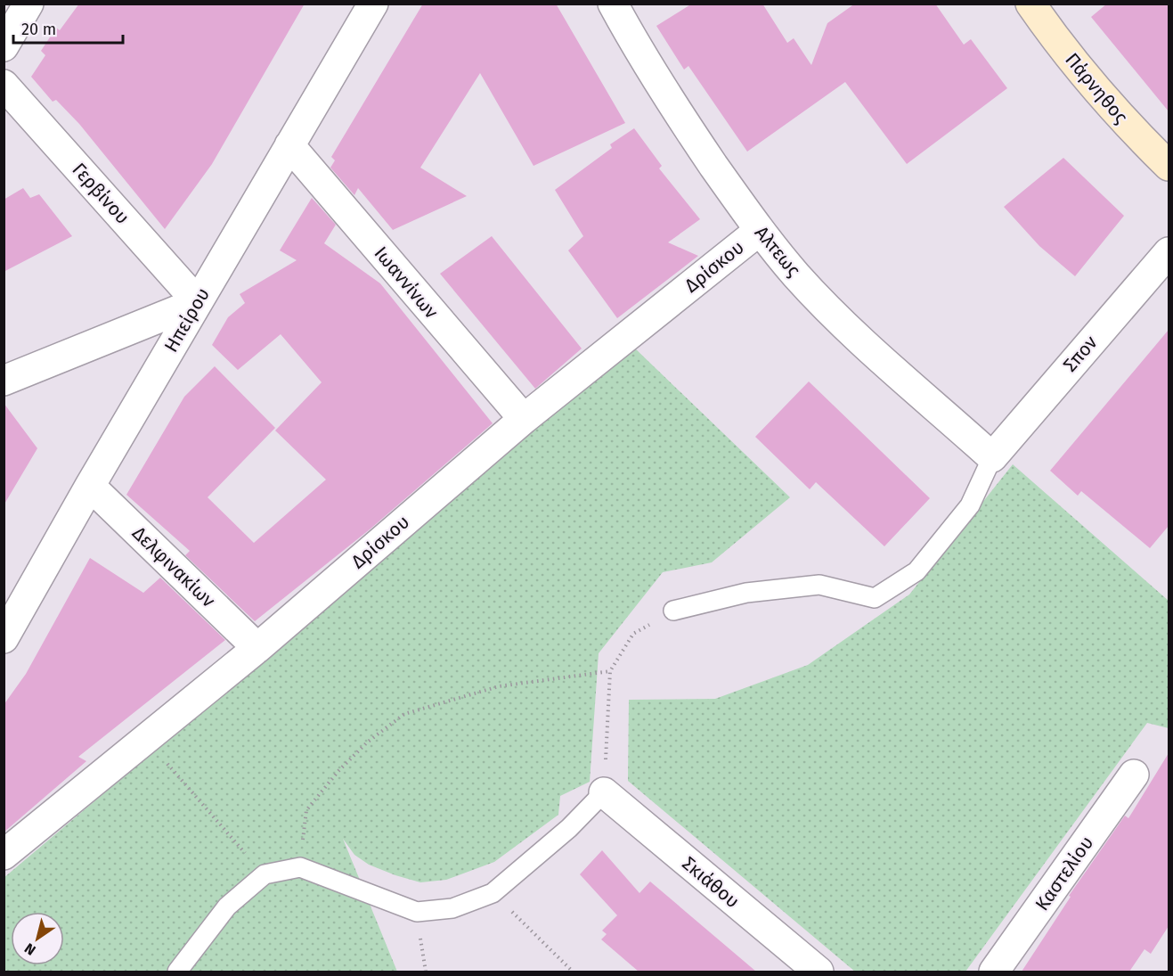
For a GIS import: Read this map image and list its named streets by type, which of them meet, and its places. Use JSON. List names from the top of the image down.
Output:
{
  "streets": {
    "street": [
      "Πάρνηθος",
      "Γερβίνου",
      "Αλτεως",
      "Δρίσκου",
      "Ιωαννίνων",
      "Ηπείρου",
      "Σπον",
      "Δελφινακίων",
      "Καστελίου",
      "Σκιάθου"
    ]
  },
  "crossings": [
    ["Γερβίνου", "Ηπείρου"],
    ["Αλτεως", "Δρίσκου"],
    ["Αλτεως", "Σπον"],
    ["Δρίσκου", "Ιωαννίνων"],
    ["Δρίσκου", "Δελφινακίων"],
    ["Ιωαννίνων", "Ηπείρου"],
    ["Ηπείρου", "Δελφινακίων"]
  ],
  "scale_bar": "20 m",
  "north": "bottom left"
}
